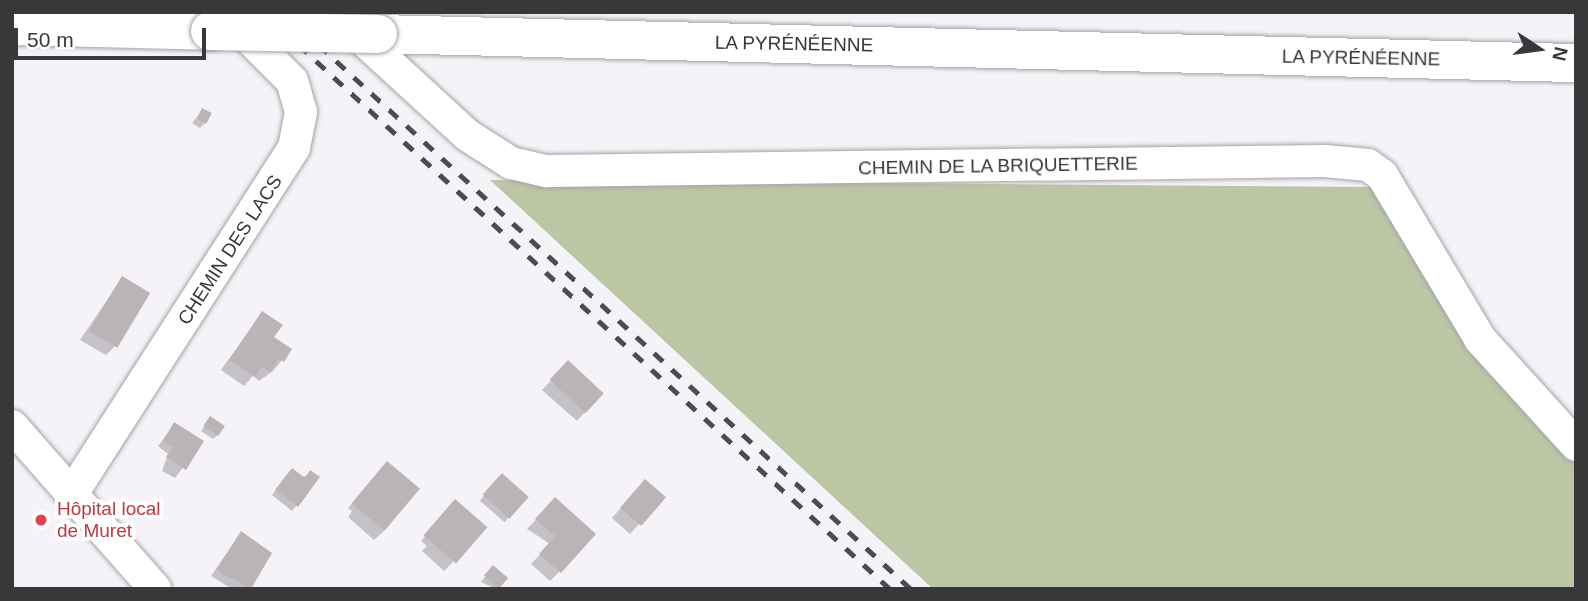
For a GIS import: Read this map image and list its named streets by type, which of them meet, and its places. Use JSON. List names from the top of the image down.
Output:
{
  "streets": {
    "highway": ["LA PYRÉNÉENNE"],
    "street": ["CHEMIN DE LA BRIQUETTERIE", "CHEMIN DES LACS"]
  },
  "crossings": [
    ["LA PYRÉNÉENNE", "CHEMIN DES LACS"]
  ],
  "places": ["Hôpital local de Muret"],
  "scale_bar": "50 m",
  "north": "right"
}
